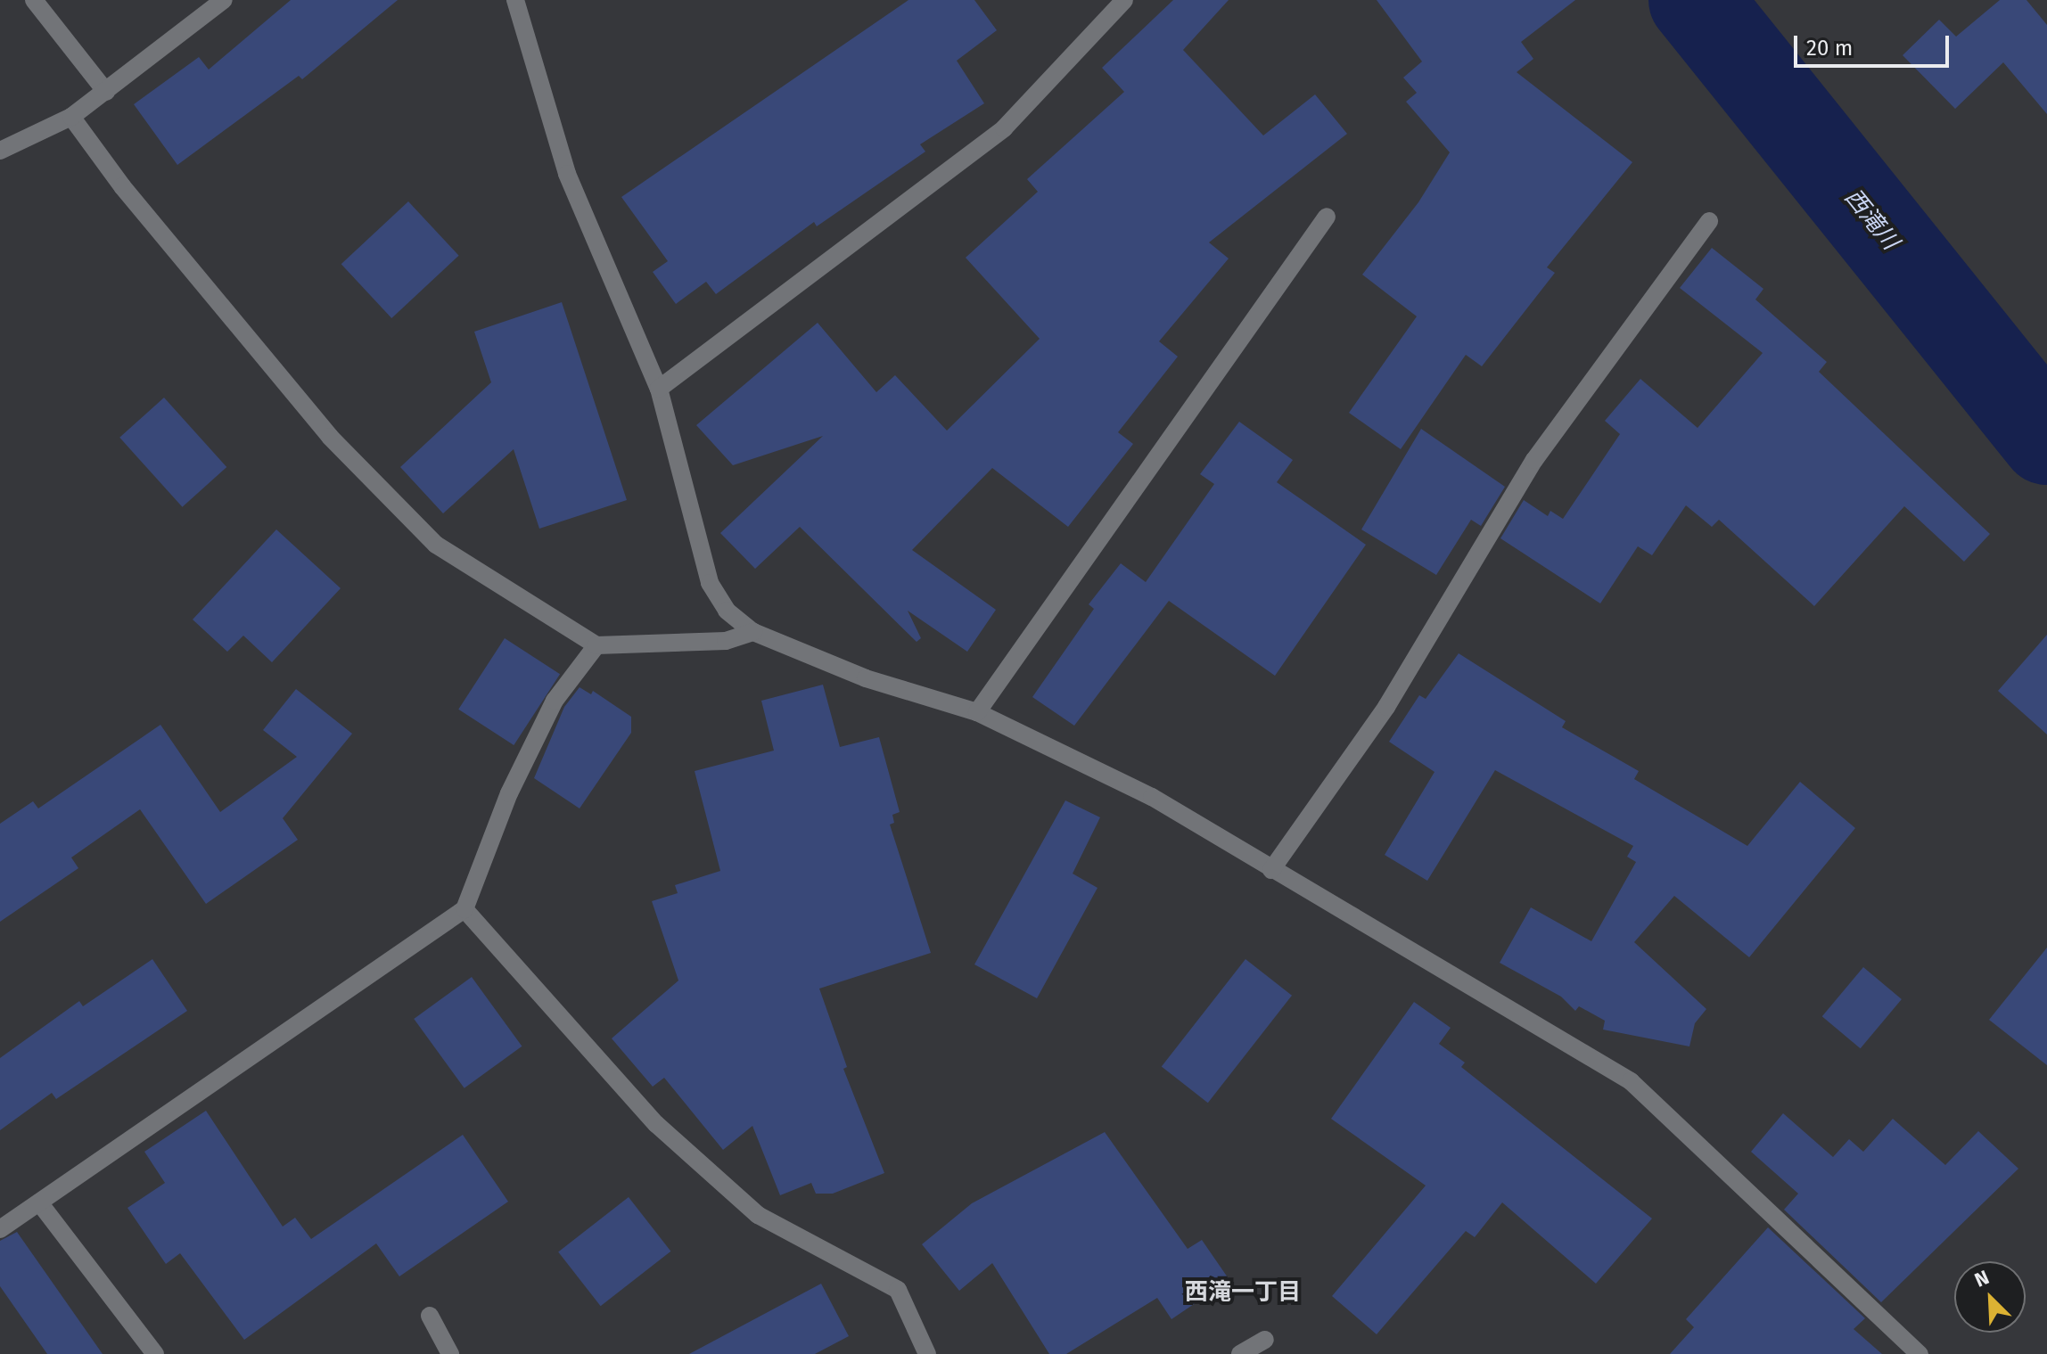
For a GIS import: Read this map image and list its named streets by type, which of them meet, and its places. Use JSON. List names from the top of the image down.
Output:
{
  "districts": ["西滝一丁目"],
  "water": ["西滝川"],
  "scale_bar": "20 m",
  "north": "top left"
}
